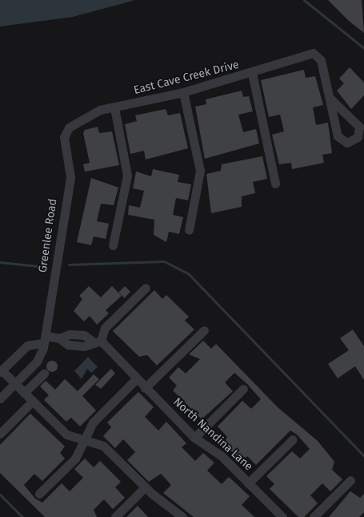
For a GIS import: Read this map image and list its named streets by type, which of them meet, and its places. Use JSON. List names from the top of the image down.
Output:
{
  "streets": {
    "street": ["East Cave Creek Drive", "Greenlee Road", "North Nandina Lane"]
  },
  "crossings": [
    ["East Cave Creek Drive", "Greenlee Road"]
  ]
}
